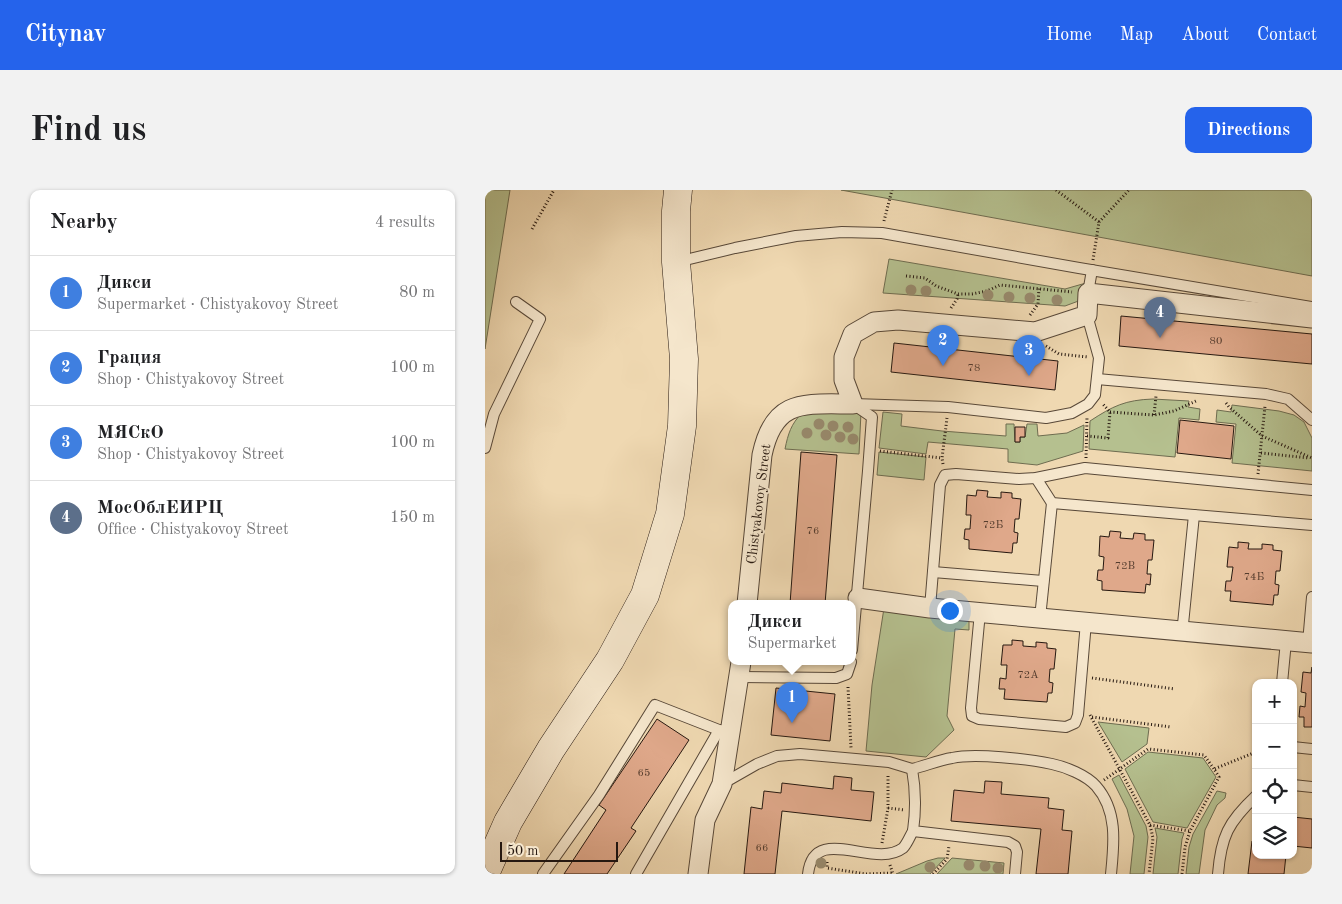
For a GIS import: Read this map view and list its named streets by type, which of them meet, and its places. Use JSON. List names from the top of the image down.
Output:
{
  "streets": {
    "street": ["Chistyakovoy Street"]
  },
  "house_numbers": [
    "80",
    "78",
    "72Б",
    "76",
    "72В",
    "74Б",
    "72А",
    "65",
    "66"
  ],
  "scale_bar": "50 m",
  "page": {
    "header": "Citynav",
    "nav": [
      "Home",
      "Map",
      "About",
      "Contact"
    ],
    "buttons": "Directions",
    "title": "Find us",
    "heading": ["Nearby", "4 results"],
    "list": [
      {
        "mark": "1",
        "name": "Дикси",
        "note": "Supermarket · Chistyakovoy Street",
        "value": "80 m"
      },
      {
        "mark": "2",
        "name": "Грация",
        "note": "Shop · Chistyakovoy Street",
        "value": "100 m"
      },
      {
        "mark": "3",
        "name": "МЯСкО",
        "note": "Shop · Chistyakovoy Street",
        "value": "100 m"
      },
      {
        "mark": "4",
        "name": "МосОблЕИРЦ",
        "note": "Office · Chistyakovoy Street",
        "value": "150 m"
      }
    ],
    "pins": [
      "4",
      "2",
      "3",
      "1"
    ],
    "popup": ["Дикси", "Supermarket"],
    "map_buttons": ["+", "−"],
    "scale": "50 m"
  }
}
